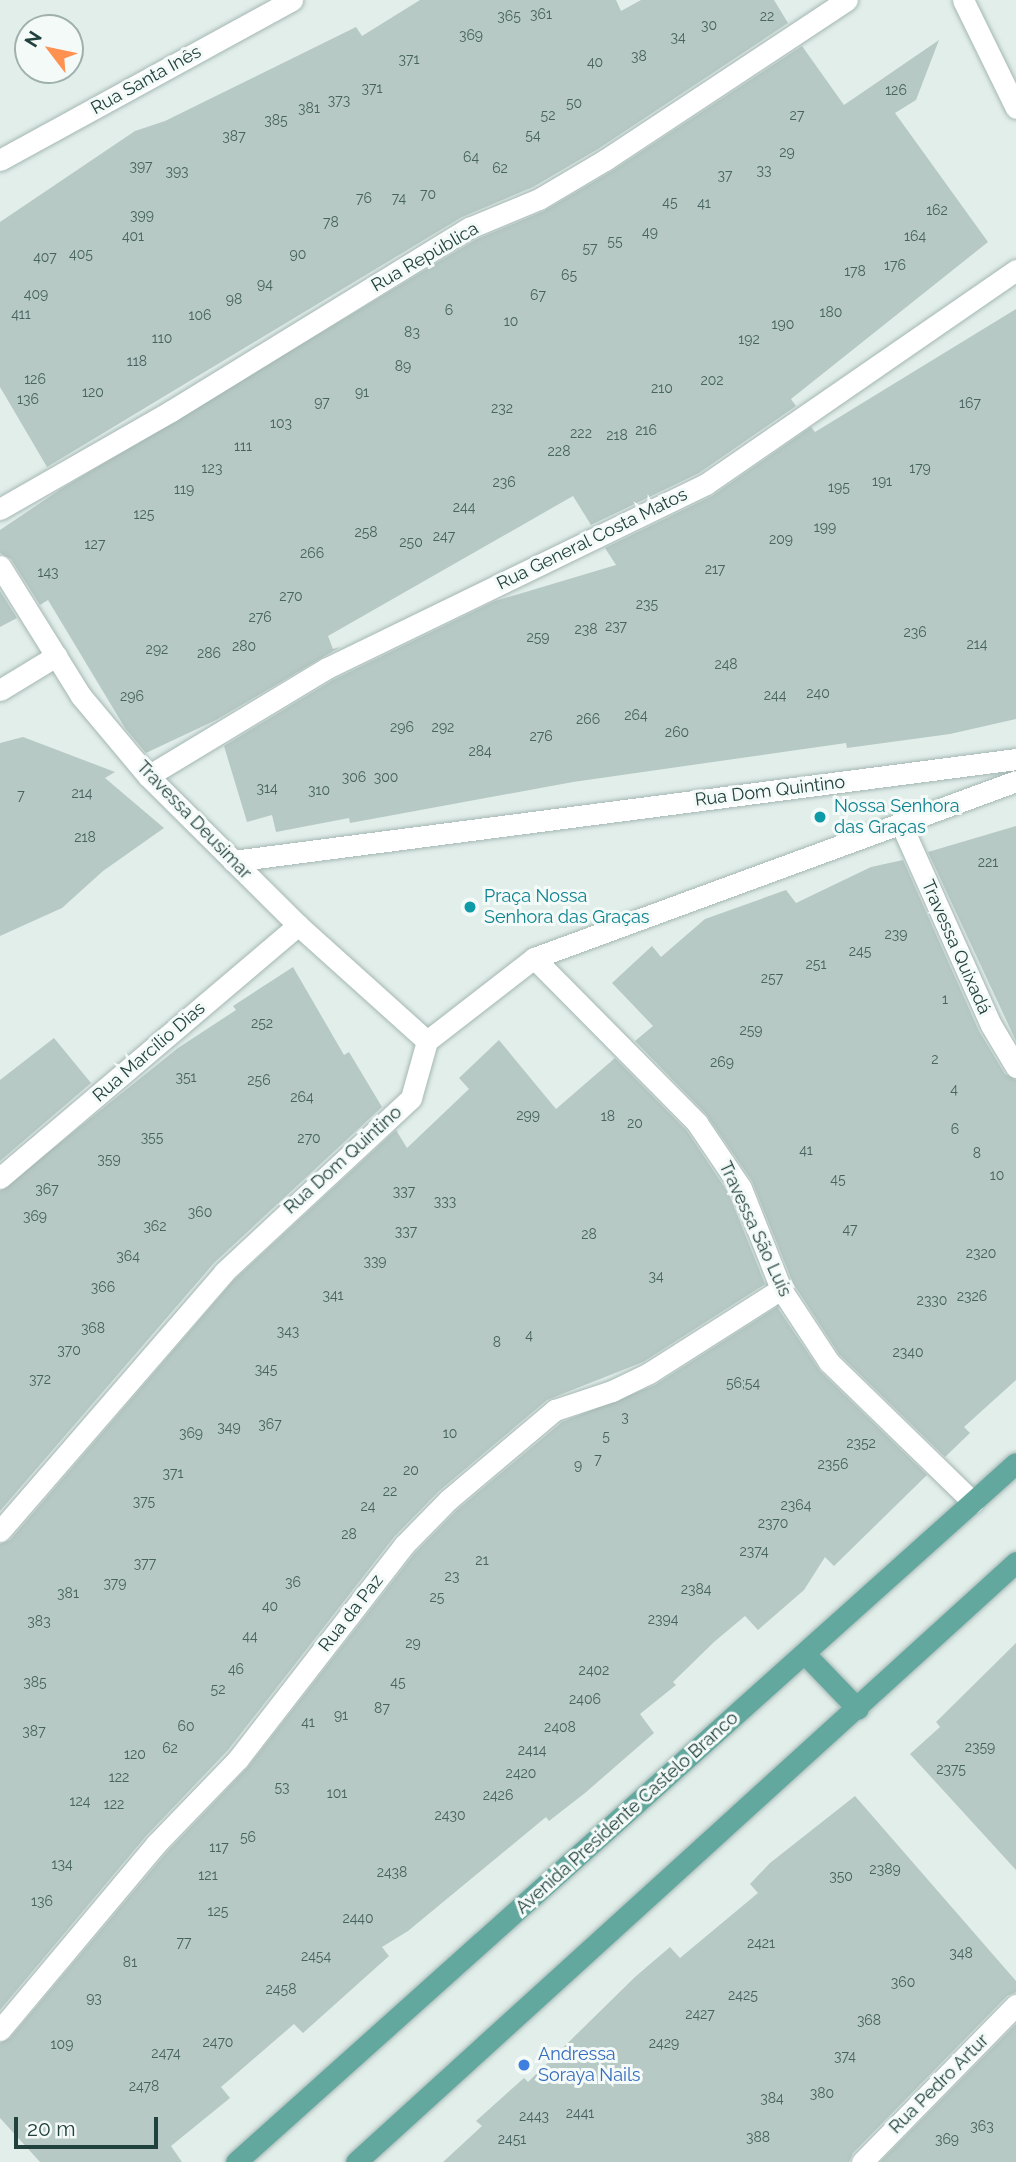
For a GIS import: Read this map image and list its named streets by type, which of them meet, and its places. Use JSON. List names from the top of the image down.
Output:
{
  "streets": {
    "main road": ["Avenida Presidente Castelo Branco"],
    "street": [
      "Rua Santa Inês",
      "Rua República",
      "Rua General Costa Matos",
      "Rua Dom Quintino",
      "Travessa Deusimar",
      "Travessa Quixadá",
      "Rua Marcílio Dias",
      "Travessa São Luís",
      "Rua da Paz",
      "Rua Pedro Artur"
    ]
  },
  "crossings": [
    ["Rua General Costa Matos", "Travessa Deusimar"],
    ["Rua Dom Quintino", "Travessa Deusimar"],
    ["Travessa Deusimar", "Rua Marcílio Dias"],
    ["Travessa São Luís", "Rua da Paz"],
    ["Travessa São Luís", "Avenida Presidente Castelo Branco"]
  ],
  "places": ["Nossa Senhora das Graças", "Praça Nossa Senhora das Graças", "Andressa Soraya Nails"],
  "house_numbers": [
    "361",
    "365",
    "22",
    "30",
    "369",
    "34",
    "38",
    "371",
    "40",
    "371",
    "126",
    "373",
    "50",
    "381",
    "52",
    "27",
    "385",
    "54",
    "387",
    "29",
    "64",
    "397",
    "62",
    "33",
    "393",
    "37",
    "70",
    "76",
    "74",
    "45",
    "41",
    "162",
    "399",
    "78",
    "49",
    "401",
    "164",
    "55",
    "57",
    "405",
    "90",
    "407",
    "176",
    "178",
    "65",
    "94",
    "409",
    "67",
    "98",
    "6",
    "180",
    "411",
    "106",
    "10",
    "190",
    "83",
    "110",
    "192",
    "118",
    "89",
    "126",
    "202",
    "210",
    "120",
    "91",
    "136",
    "97",
    "167",
    "232",
    "103",
    "216",
    "222",
    "218",
    "111",
    "228",
    "123",
    "179",
    "191",
    "236",
    "195",
    "119",
    "244",
    "125",
    "199",
    "258",
    "247",
    "209",
    "250",
    "127",
    "266",
    "217",
    "143",
    "270",
    "235",
    "276",
    "237",
    "238",
    "236",
    "259",
    "214",
    "280",
    "292",
    "286",
    "248",
    "240",
    "244",
    "296",
    "264",
    "266",
    "296",
    "292",
    "260",
    "276",
    "284",
    "306",
    "300",
    "314",
    "310",
    "214",
    "7",
    "218",
    "221",
    "239",
    "245",
    "251",
    "257",
    "1",
    "252",
    "259",
    "2",
    "269",
    "351",
    "256",
    "4",
    "264",
    "299",
    "18",
    "20",
    "6",
    "355",
    "270",
    "41",
    "8",
    "359",
    "10",
    "45",
    "367",
    "337",
    "333",
    "360",
    "369",
    "362",
    "47",
    "337",
    "28",
    "2320",
    "364",
    "339",
    "34",
    "366",
    "341",
    "2326",
    "2330",
    "368",
    "343",
    "4",
    "8",
    "370",
    "2340",
    "345",
    "372",
    "56;54",
    "3",
    "367",
    "349",
    "369",
    "10",
    "5",
    "2352",
    "7",
    "2356",
    "9",
    "20",
    "371",
    "22",
    "375",
    "2364",
    "24",
    "2370",
    "28",
    "2374",
    "21",
    "377",
    "23",
    "36",
    "379",
    "2384",
    "381",
    "25",
    "40",
    "2394",
    "383",
    "44",
    "29",
    "46",
    "2402",
    "385",
    "45",
    "52",
    "2406",
    "87",
    "91",
    "41",
    "60",
    "2408",
    "387",
    "2359",
    "62",
    "2414",
    "120",
    "2375",
    "2420",
    "122",
    "53",
    "101",
    "2426",
    "124",
    "122",
    "2430",
    "56",
    "117",
    "134",
    "2389",
    "2438",
    "121",
    "350",
    "136",
    "125",
    "2440",
    "77",
    "2421",
    "348",
    "2454",
    "81",
    "360",
    "2458",
    "2425",
    "93",
    "2427",
    "368",
    "2470",
    "2429",
    "109",
    "2474",
    "374",
    "2478",
    "380",
    "384",
    "2441",
    "2443",
    "363",
    "388",
    "2451",
    "369"
  ],
  "scale_bar": "20 m",
  "north": "top left"
}
